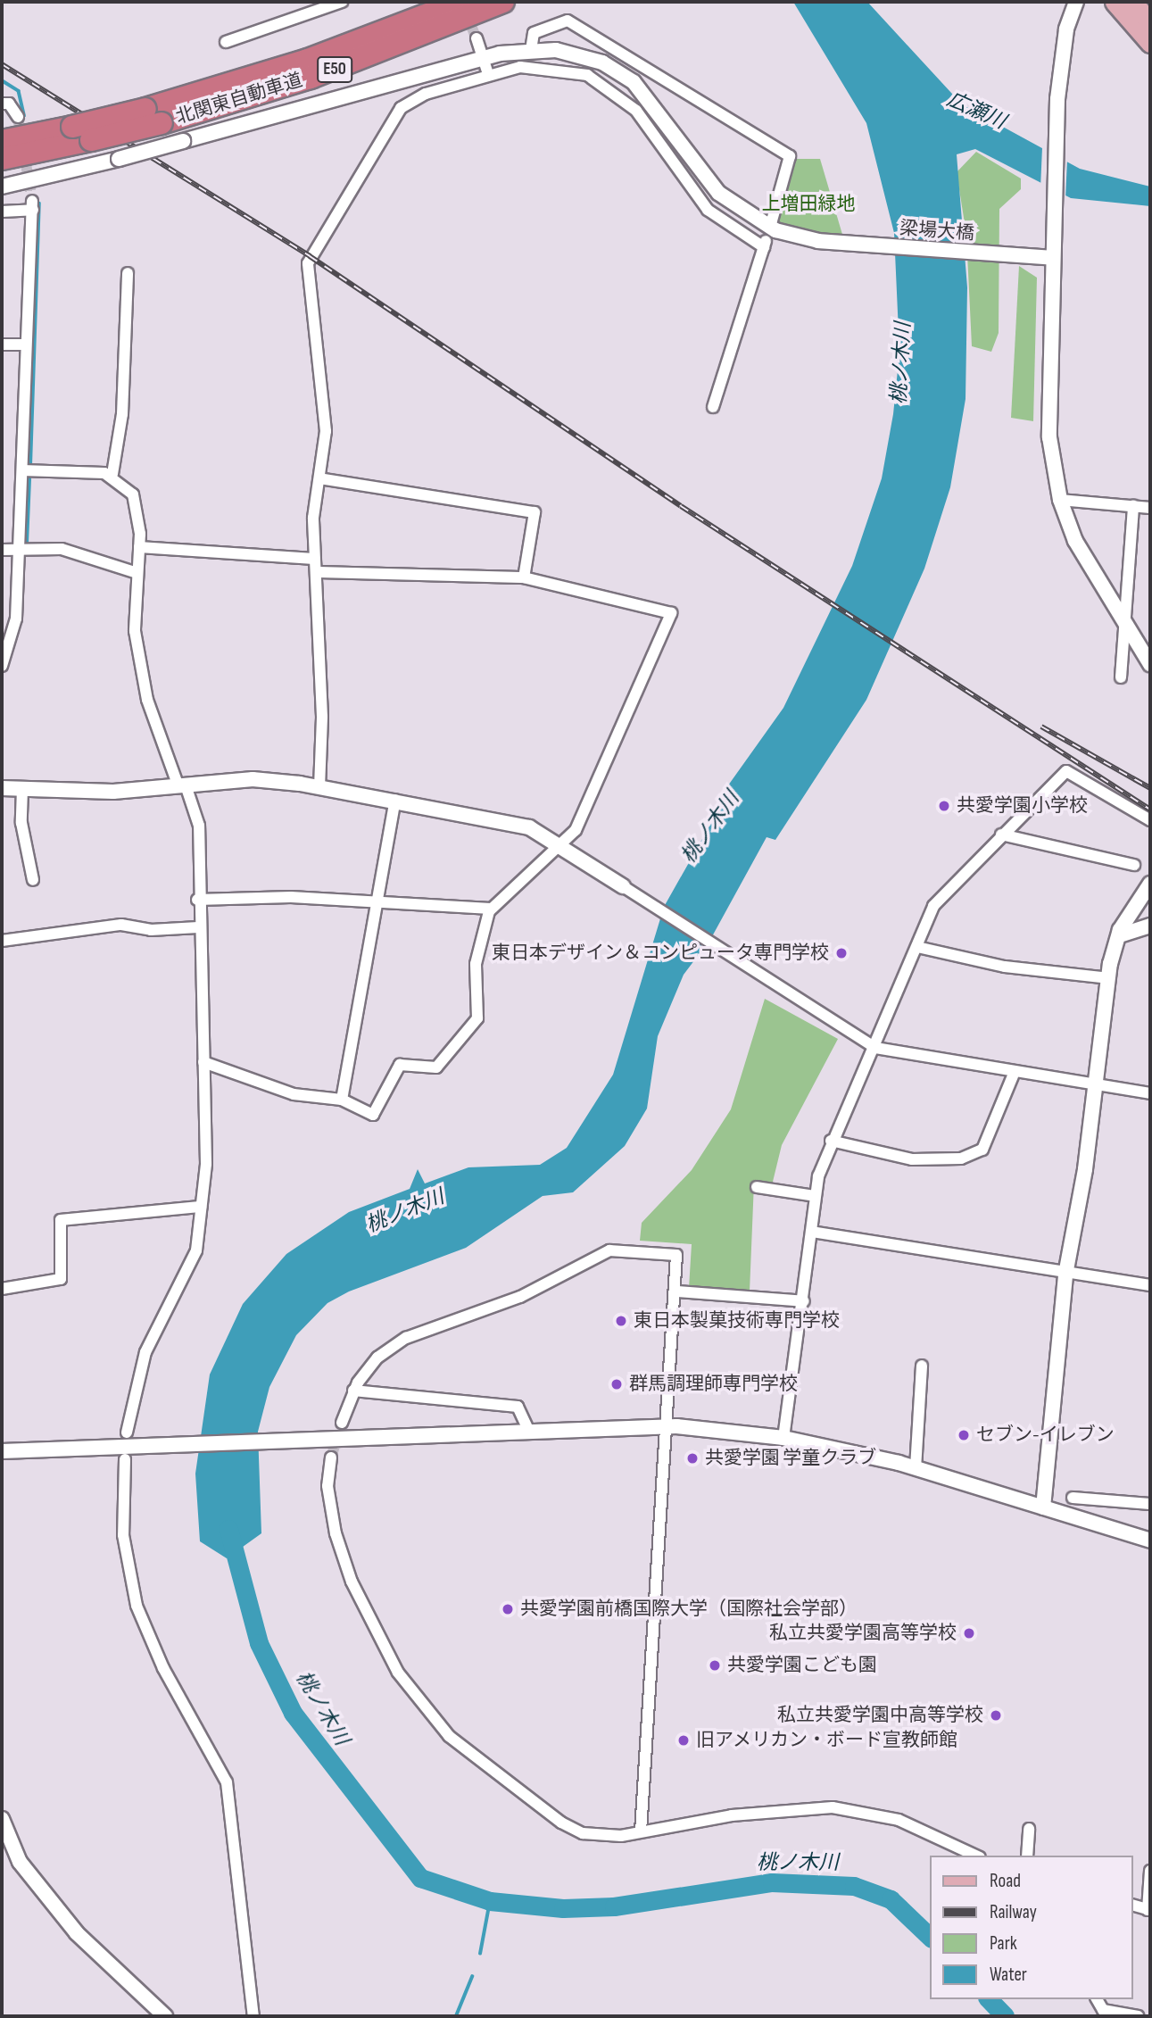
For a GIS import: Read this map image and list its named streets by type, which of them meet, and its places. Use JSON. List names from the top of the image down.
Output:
{
  "streets": {
    "highway": ["E50", "北関東自動車道"],
    "street": ["梁場大橋"]
  },
  "water": ["広瀬川", "桃ノ木川"],
  "parks": ["上増田緑地"],
  "places": [
    "共愛学園小学校",
    "東日本デザイン＆コンピュータ専門学校",
    "東日本製菓技術専門学校",
    "群馬調理師専門学校",
    "セブン-イレブン",
    "共愛学園 学童クラブ",
    "共愛学園前橋国際大学（国際社会学部）",
    "私立共愛学園高等学校",
    "共愛学園こども園",
    "私立共愛学園中高等学校",
    "旧アメリカン・ボード宣教師館"
  ],
  "legend": [
    "Road",
    "Railway",
    "Park",
    "Water"
  ]
}
